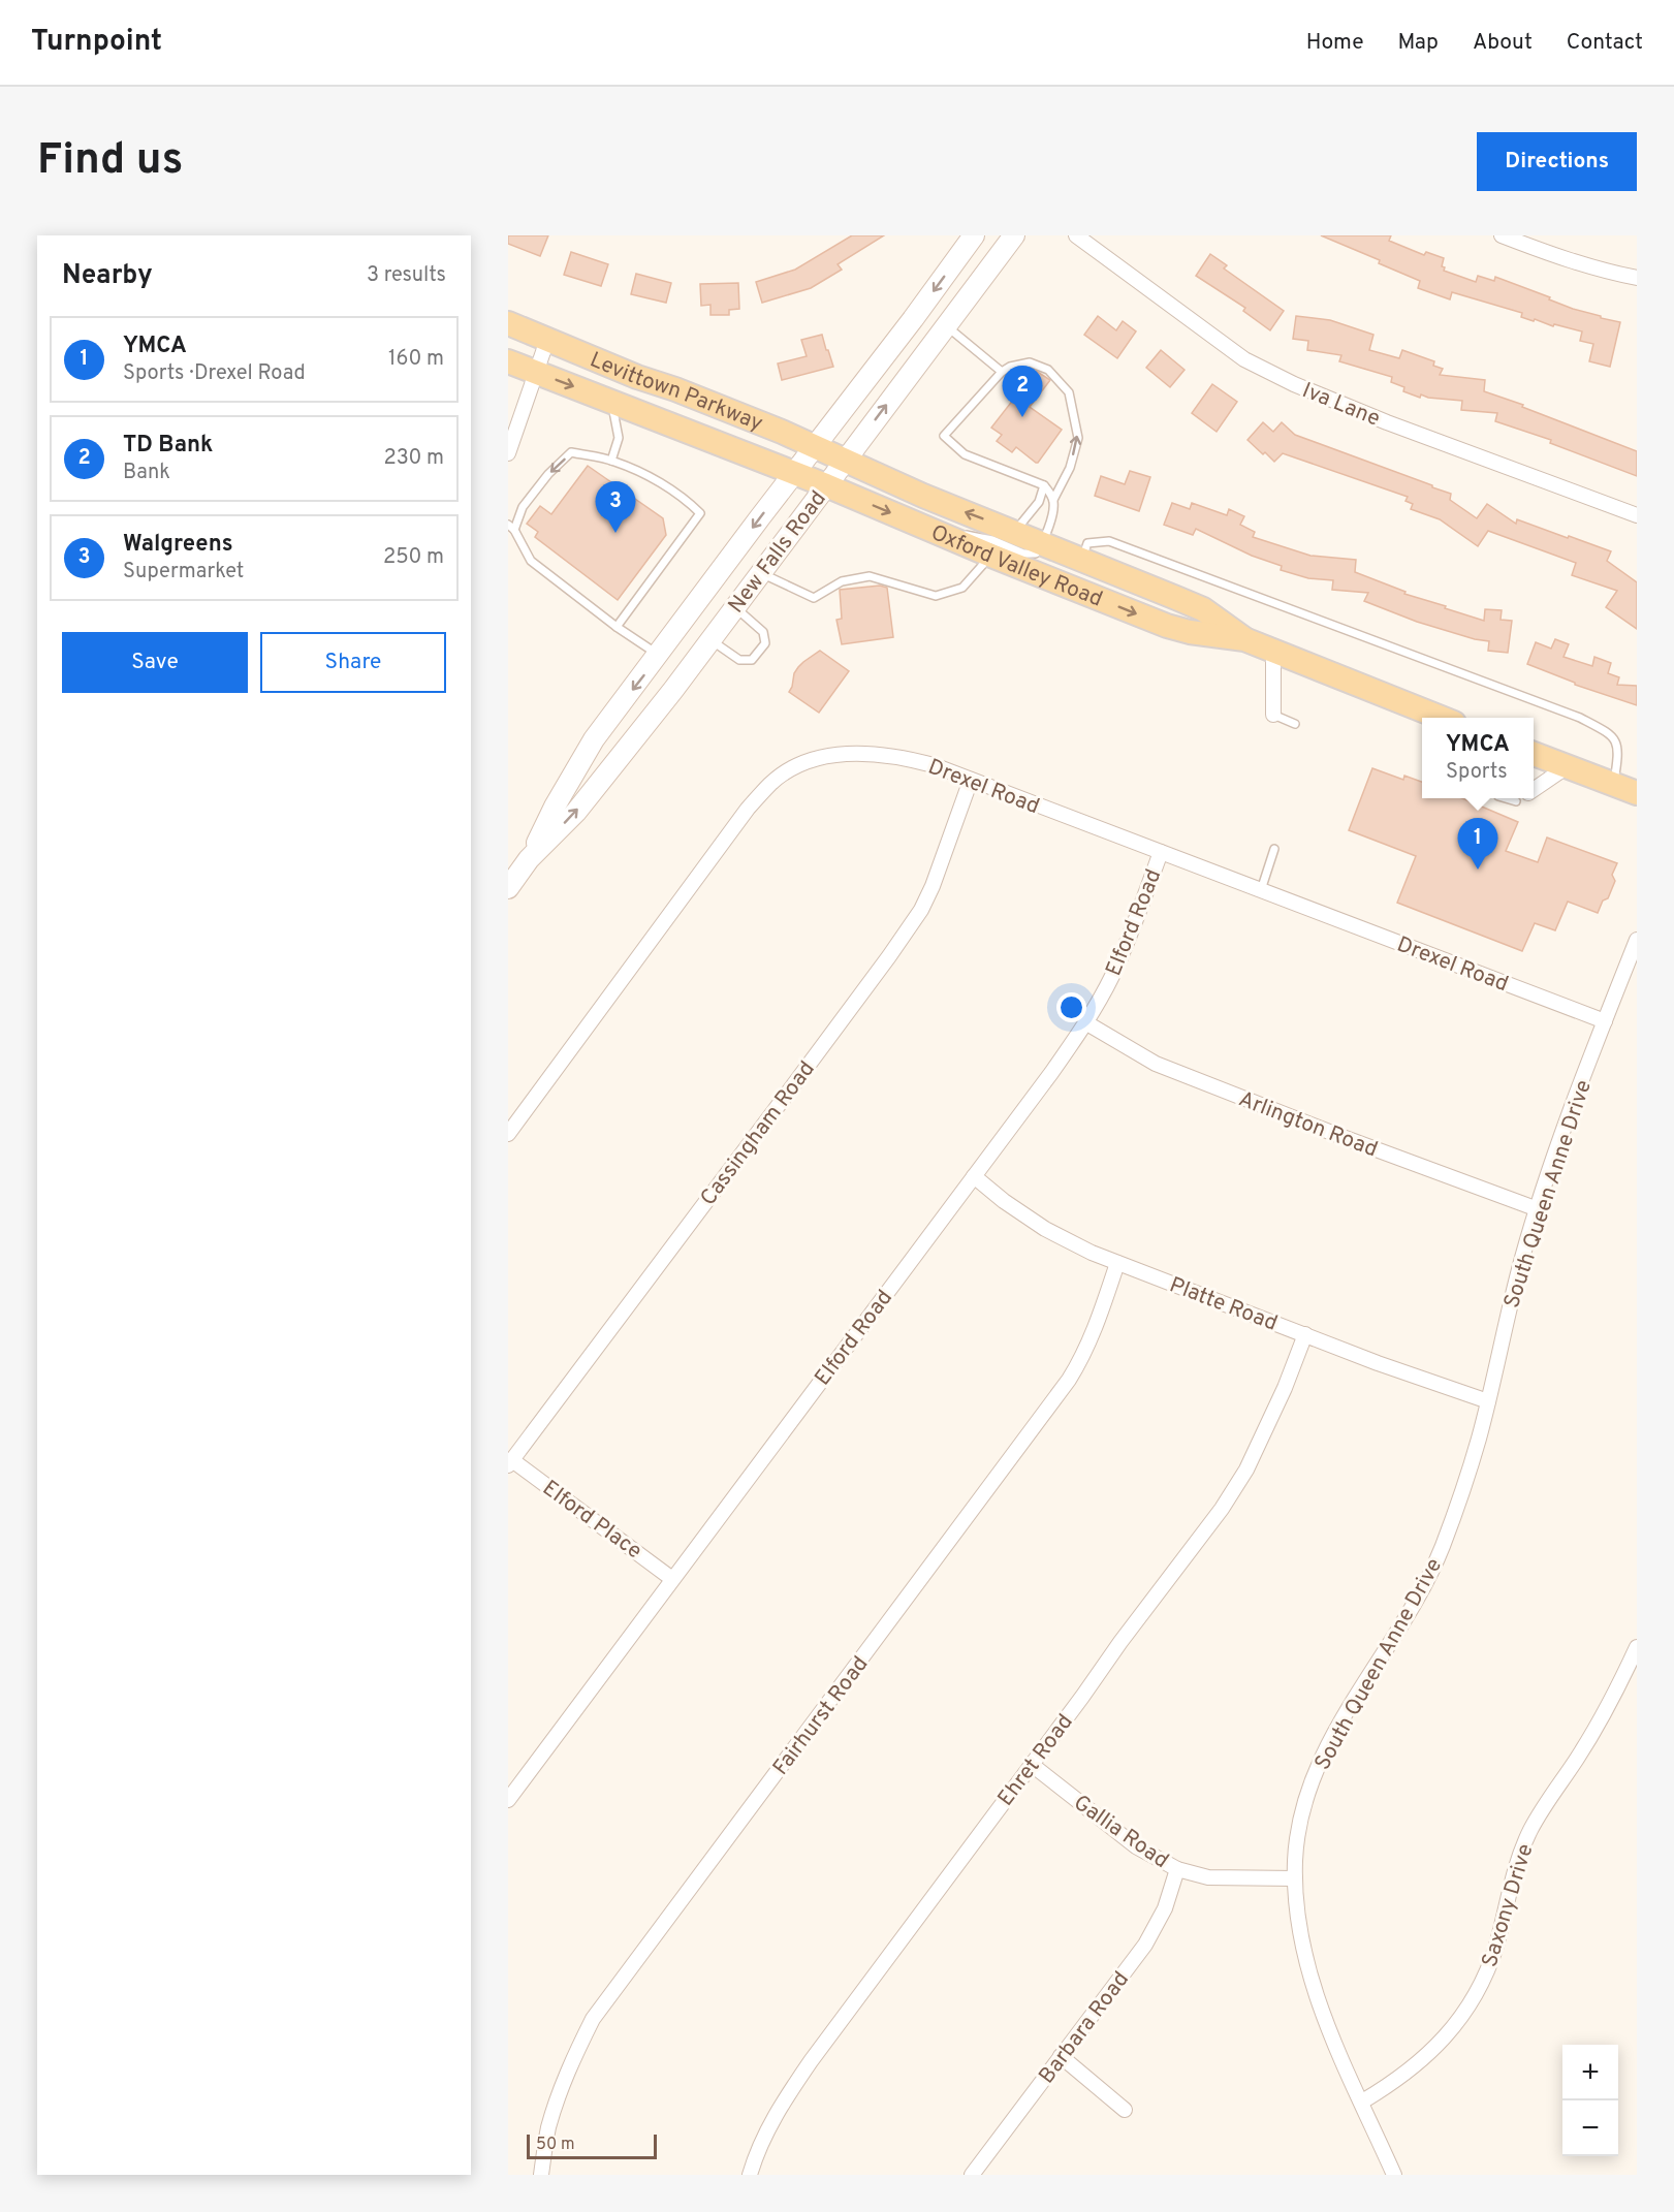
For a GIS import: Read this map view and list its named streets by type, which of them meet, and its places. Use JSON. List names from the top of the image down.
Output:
{
  "streets": {
    "main road": ["Levittown Parkway", "New Falls Road", "Oxford Valley Road"],
    "street": [
      "Iva Lane",
      "Drexel Road",
      "Elford Road",
      "Arlington Road",
      "Cassingham Road",
      "South Queen Anne Drive",
      "Platte Road",
      "Elford Place",
      "Fairhurst Road",
      "Ehret Road",
      "Gallia Road",
      "Saxony Drive",
      "Barbara Road"
    ]
  },
  "crossings": [
    ["Levittown Parkway", "New Falls Road"],
    ["Levittown Parkway", "Oxford Valley Road"],
    ["New Falls Road", "Oxford Valley Road"],
    ["Drexel Road", "Elford Road"],
    ["Drexel Road", "Cassingham Road"],
    ["Drexel Road", "South Queen Anne Drive"],
    ["Elford Road", "Arlington Road"],
    ["Elford Road", "Platte Road"],
    ["Elford Road", "Elford Place"],
    ["Arlington Road", "South Queen Anne Drive"],
    ["Cassingham Road", "Elford Place"],
    ["South Queen Anne Drive", "Platte Road"],
    ["South Queen Anne Drive", "Gallia Road"],
    ["South Queen Anne Drive", "Saxony Drive"],
    ["Platte Road", "Fairhurst Road"],
    ["Platte Road", "Ehret Road"],
    ["Ehret Road", "Gallia Road"],
    ["Gallia Road", "Barbara Road"]
  ],
  "scale_bar": "50 m",
  "page": {
    "header": "Turnpoint",
    "nav": [
      "Home",
      "Map",
      "About",
      "Contact"
    ],
    "buttons": [
      "Directions",
      ["Save", "Share"]
    ],
    "title": "Find us",
    "heading": ["Nearby", "3 results"],
    "list": [
      {
        "mark": "1",
        "name": "YMCA",
        "note": "Sports · Drexel Road",
        "value": "160 m"
      },
      {
        "mark": "2",
        "name": "TD Bank",
        "note": "Bank",
        "value": "230 m"
      },
      {
        "mark": "3",
        "name": "Walgreens",
        "note": "Supermarket",
        "value": "250 m"
      }
    ],
    "pins": ["2", "3", "1"],
    "popup": ["YMCA", "Sports"],
    "map_buttons": ["+", "−"],
    "scale": "50 m"
  }
}
